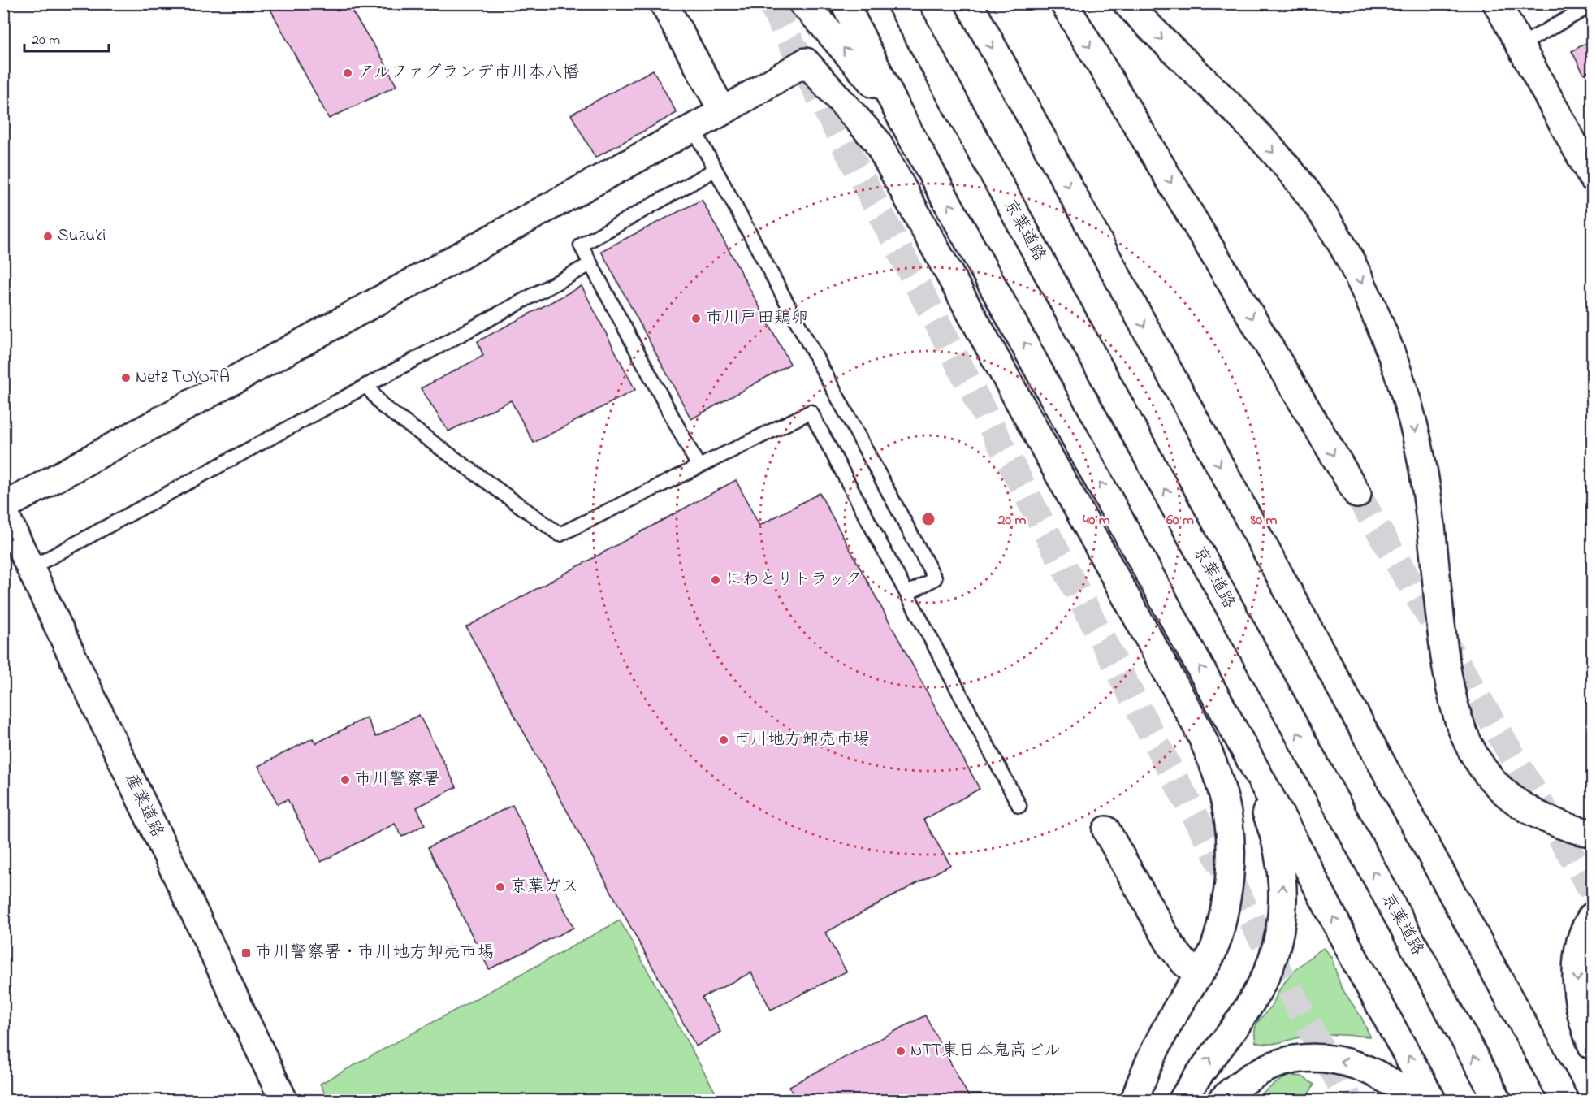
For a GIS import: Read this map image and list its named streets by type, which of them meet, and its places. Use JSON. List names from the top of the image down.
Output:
{
  "streets": {
    "main road": ["京葉道路", "産業道路"]
  },
  "places": {
    "other": [
      "アルファグランデ市川本八幡",
      "Suzuki",
      "市川戸田鶏卵",
      "Netz TOYOTA",
      "にわとりトラック",
      "市川地方卸売市場",
      "市川警察署",
      "京葉ガス",
      "NTT東日本鬼高ビル"
    ],
    "transit": ["市川警察署・市川地方卸売市場"]
  },
  "scale_bar": "20 m",
  "rings": [
    "20 m",
    "40 m",
    "60 m",
    "80 m"
  ]
}
